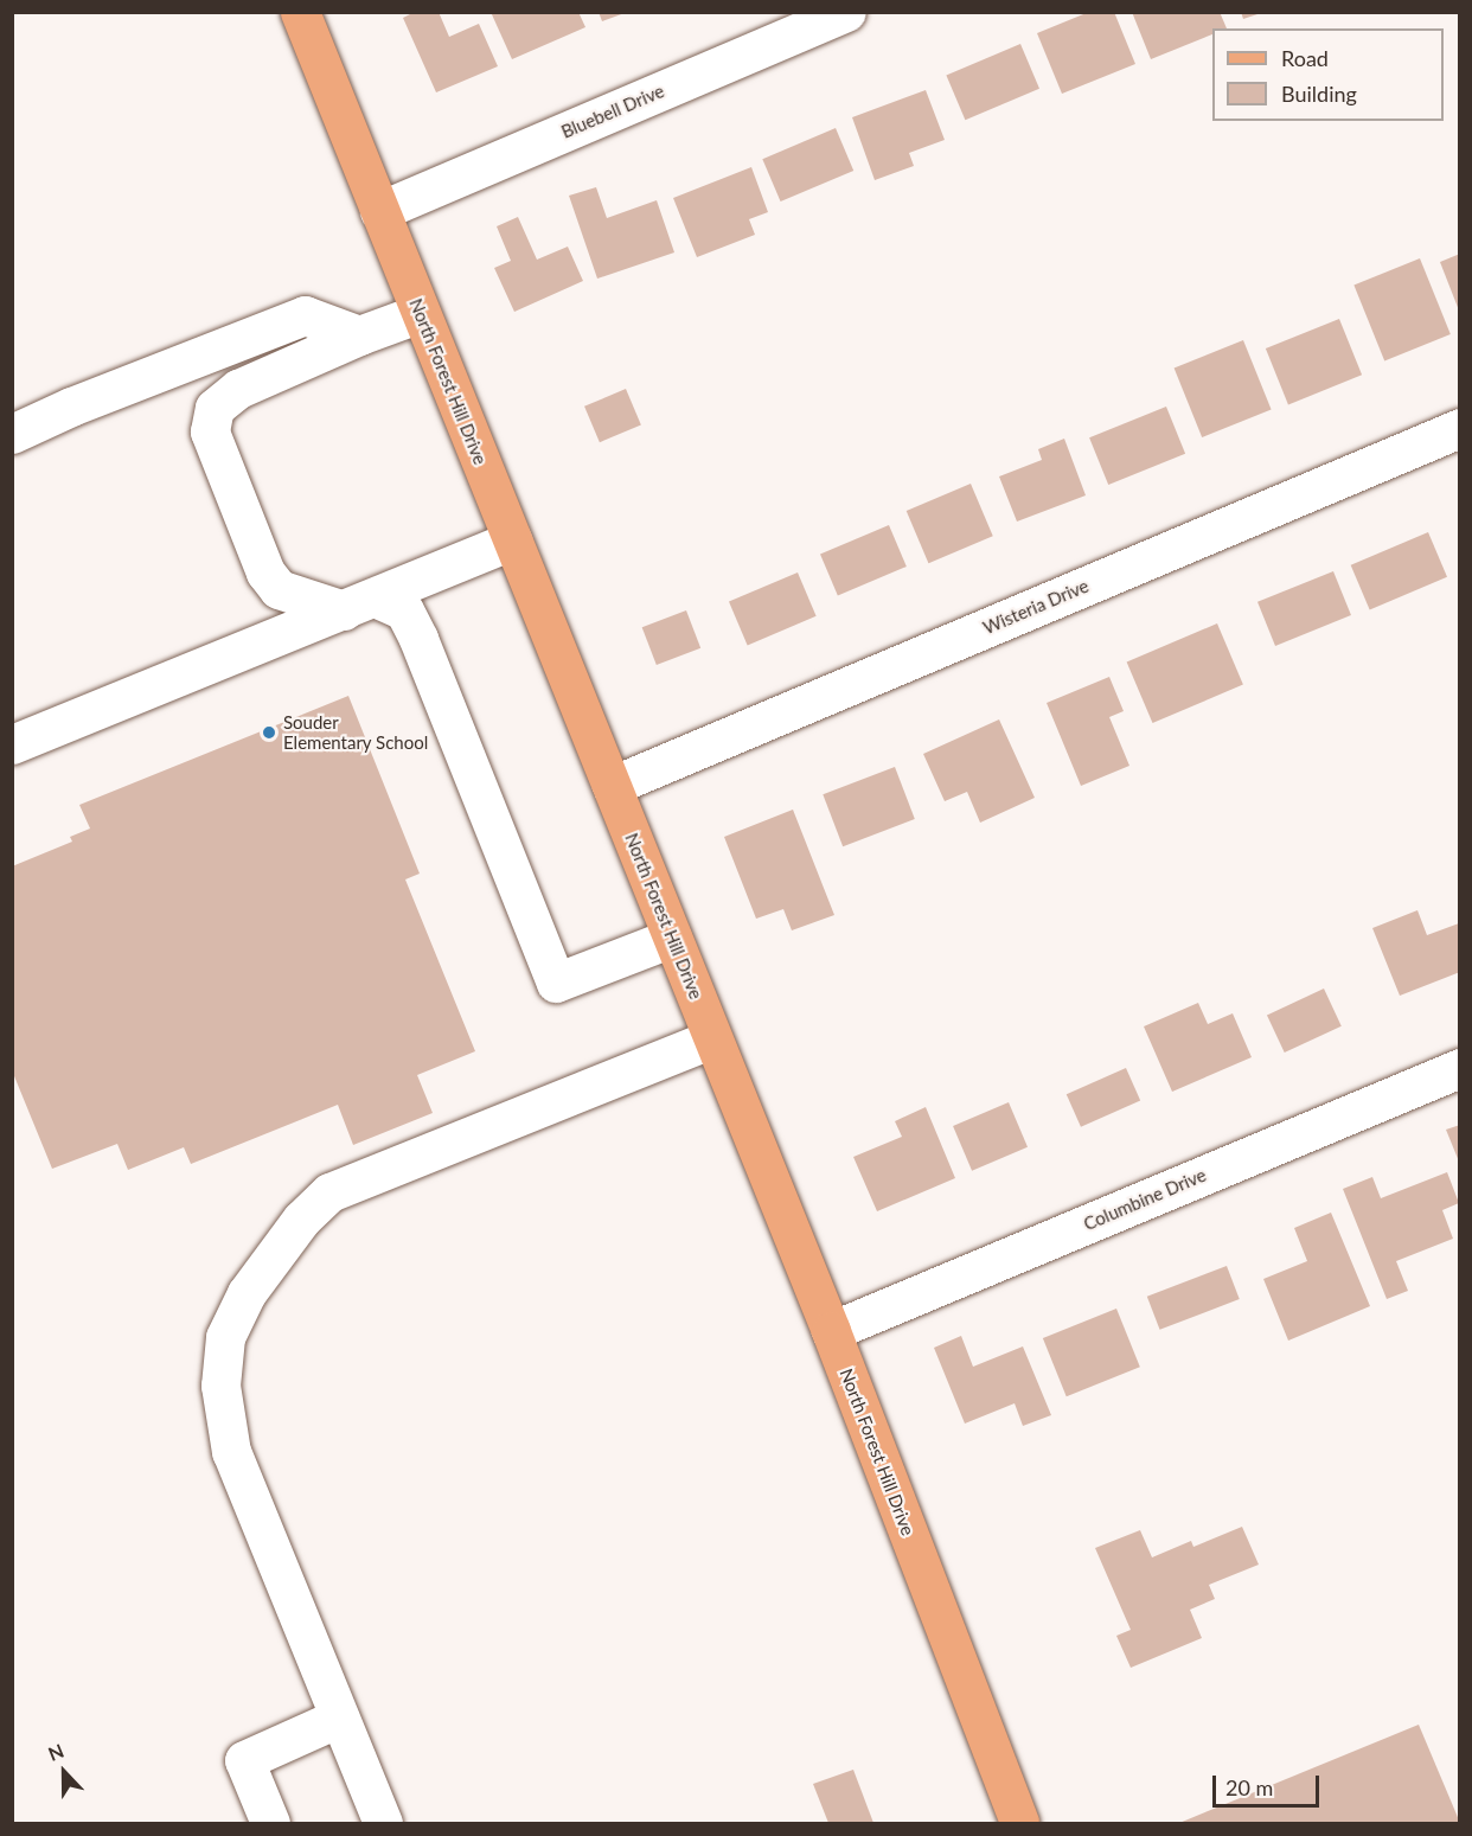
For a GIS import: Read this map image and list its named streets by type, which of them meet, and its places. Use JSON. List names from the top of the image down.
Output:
{
  "streets": {
    "main road": ["North Forest Hill Drive"],
    "street": ["Bluebell Drive", "Wisteria Drive", "Columbine Drive"]
  },
  "crossings": [
    ["Bluebell Drive", "North Forest Hill Drive"],
    ["North Forest Hill Drive", "Wisteria Drive"],
    ["North Forest Hill Drive", "Columbine Drive"]
  ],
  "places": ["Souder Elementary School"],
  "legend": ["Road", "Building"],
  "scale_bar": "20 m",
  "north": "top"
}
